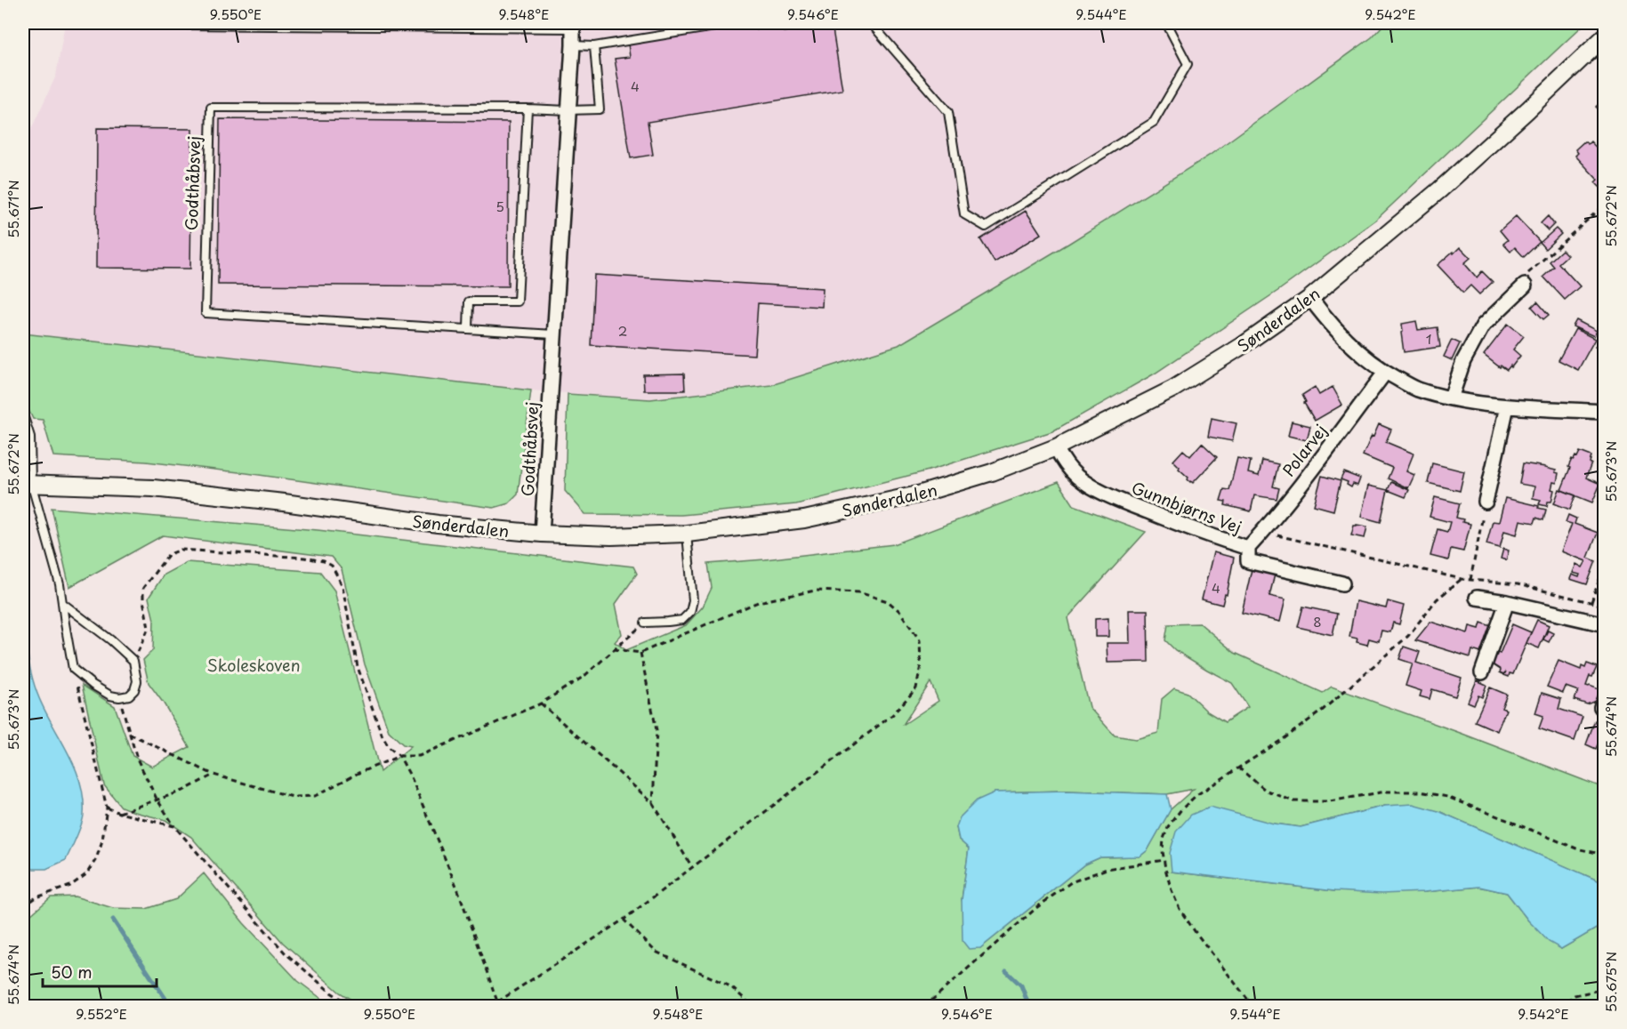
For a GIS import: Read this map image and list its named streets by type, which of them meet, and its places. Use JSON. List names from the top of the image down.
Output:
{
  "streets": {
    "street": [
      "Godthåbsvej",
      "Sønderdalen",
      "Polarvej",
      "Gunnbjørns Vej"
    ]
  },
  "crossings": [
    ["Godthåbsvej", "Sønderdalen"],
    ["Sønderdalen", "Gunnbjørns Vej"],
    ["Polarvej", "Gunnbjørns Vej"]
  ],
  "parks": ["Skoleskoven"],
  "house_numbers": [
    "4",
    "5",
    "2",
    "1",
    "4",
    "8"
  ],
  "scale_bar": "50 m",
  "coordinates": [
    "9.550°E",
    "9.548°E",
    "9.546°E",
    "9.544°E",
    "9.542°E",
    "55.671°N",
    "55.672°N",
    "55.673°N",
    "55.674°N",
    "55.675°N",
    "9.552°E"
  ]
}
